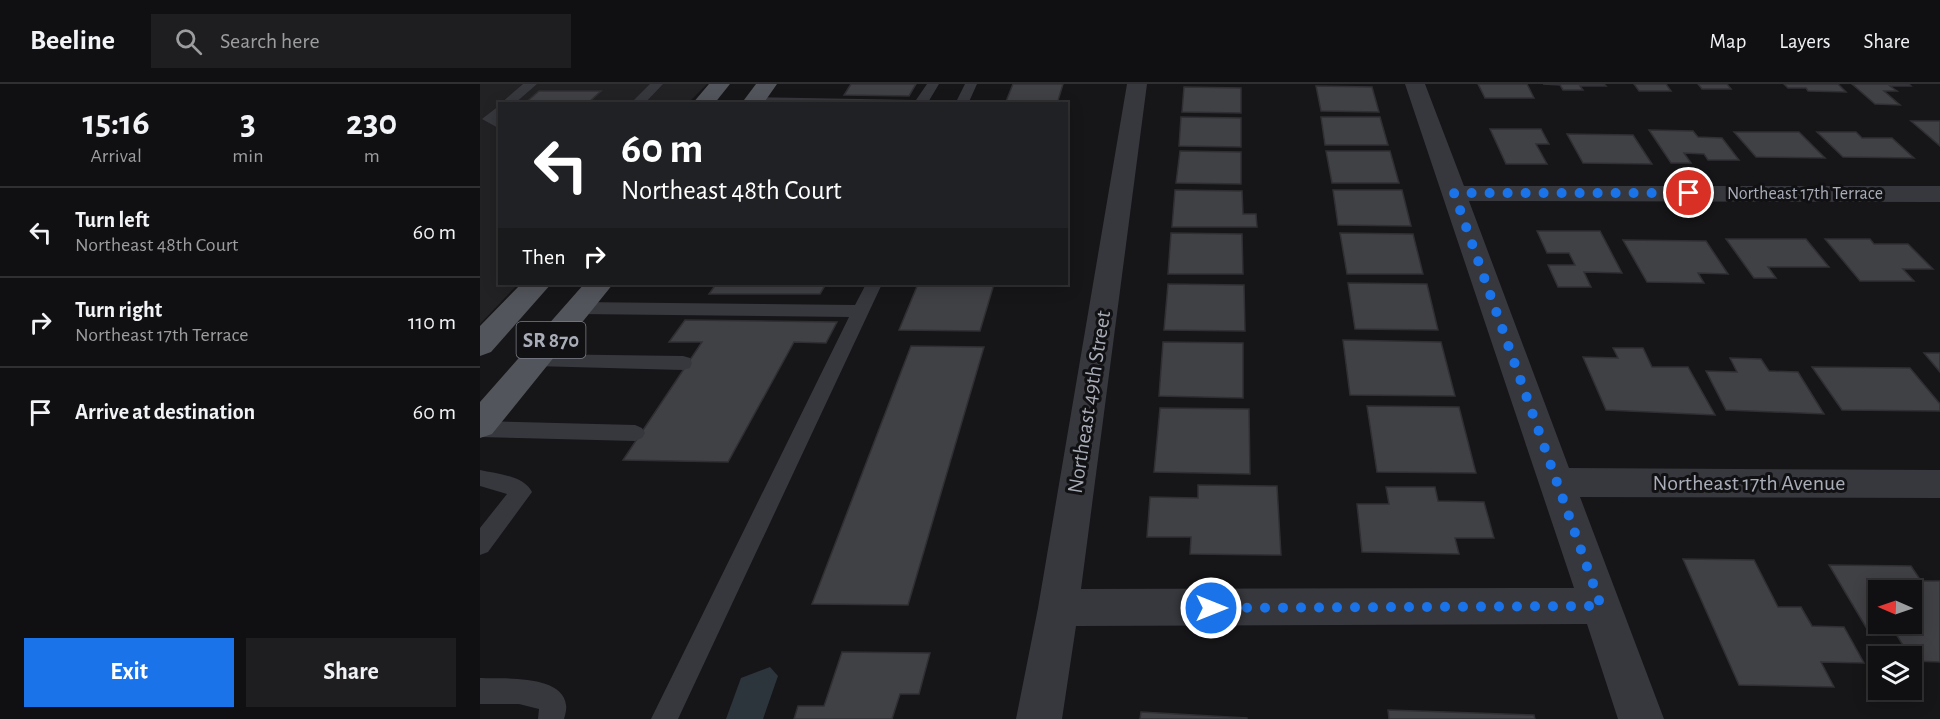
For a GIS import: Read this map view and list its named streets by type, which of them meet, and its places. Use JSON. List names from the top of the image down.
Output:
{
  "streets": {
    "main road": ["SR 870"],
    "street": ["Northeast 17th Terrace", "Northeast 49th Street", "Northeast 17th Avenue"]
  },
  "north": "left",
  "page": {
    "header": "Beeline",
    "search": "Search here",
    "nav": ["Map", "Layers", "Share"],
    "eta": [
      "15:16",
      "Arrival",
      "3",
      "min",
      "230",
      "m"
    ],
    "turn": ["60 m", "Northeast 48th Court"],
    "list": [
      {
        "name": "Turn left",
        "note": "Northeast 48th Court",
        "value": "60 m"
      },
      {
        "name": "Turn right",
        "note": "Northeast 17th Terrace",
        "value": "110 m"
      },
      {
        "name": "Arrive at destination",
        "value": "60 m"
      }
    ],
    "then": "Then",
    "buttons": ["Exit", "Share"]
  }
}
